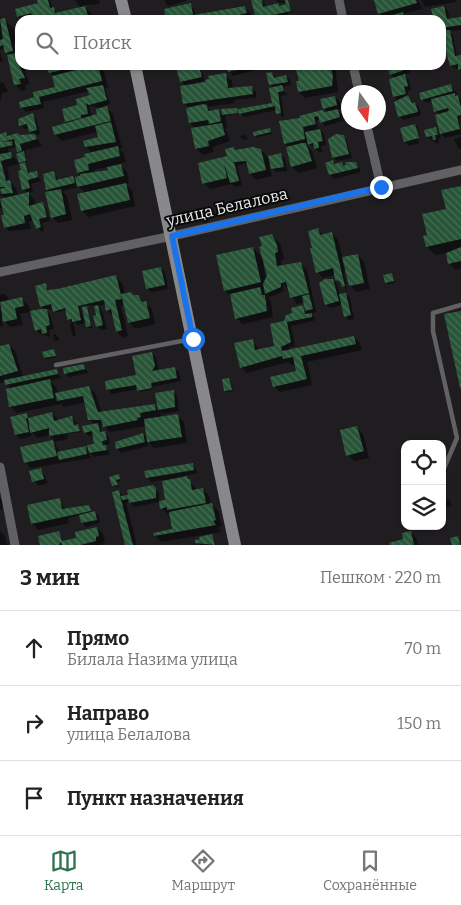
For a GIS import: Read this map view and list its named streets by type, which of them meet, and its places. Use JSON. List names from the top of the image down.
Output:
{
  "streets": {
    "street": ["улица Белалова"]
  },
  "north": "bottom",
  "page": {
    "search": "Поиск",
    "heading": ["3 мин", "Пешком · 220 m"],
    "list": [
      ["Прямо", "Билала Назима улица", "70 m"],
      ["Направо", "улица Белалова", "150 m"],
      "Пункт назначения"
    ],
    "nav": ["Карта", "Маршрут", "Сохранённые"]
  }
}
